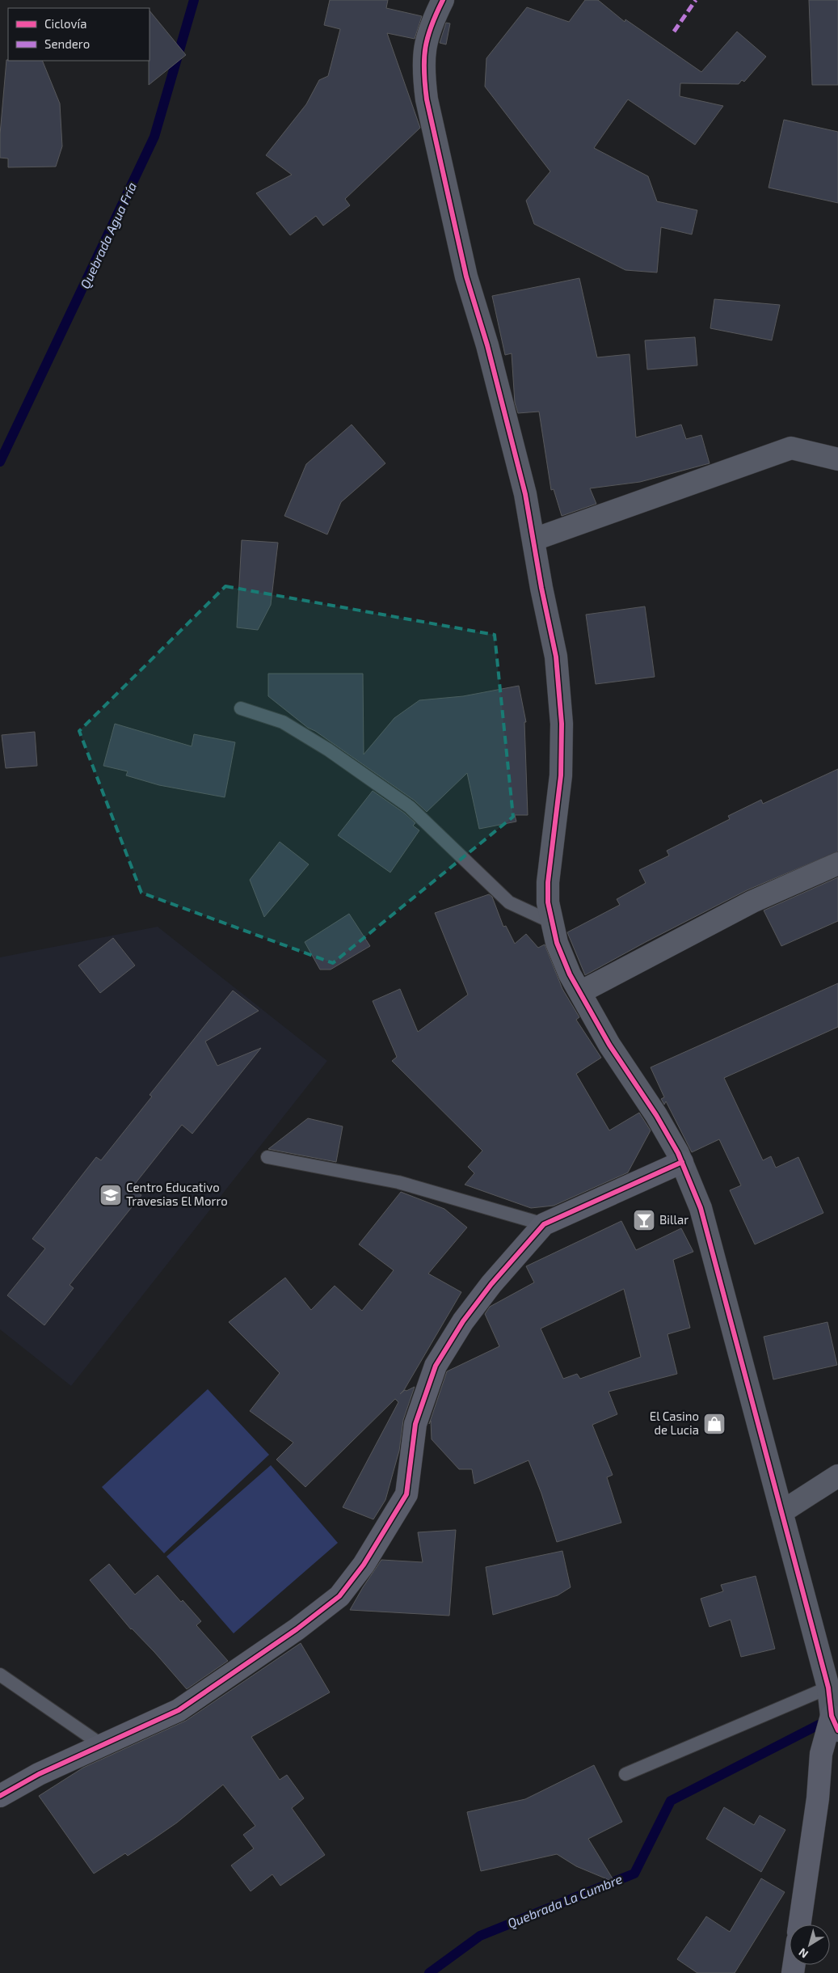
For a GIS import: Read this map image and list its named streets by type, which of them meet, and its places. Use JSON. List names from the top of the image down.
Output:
{
  "water": ["Quebrada Agua Fría", "Quebrada La Cumbre"],
  "places": {
    "school or university": ["Centro Educativo Travesias El Morro"],
    "bar": ["Billar"],
    "shop": ["El Casino de Lucia"]
  },
  "legend": ["Ciclovía", "Sendero"],
  "north": "bottom left"
}
